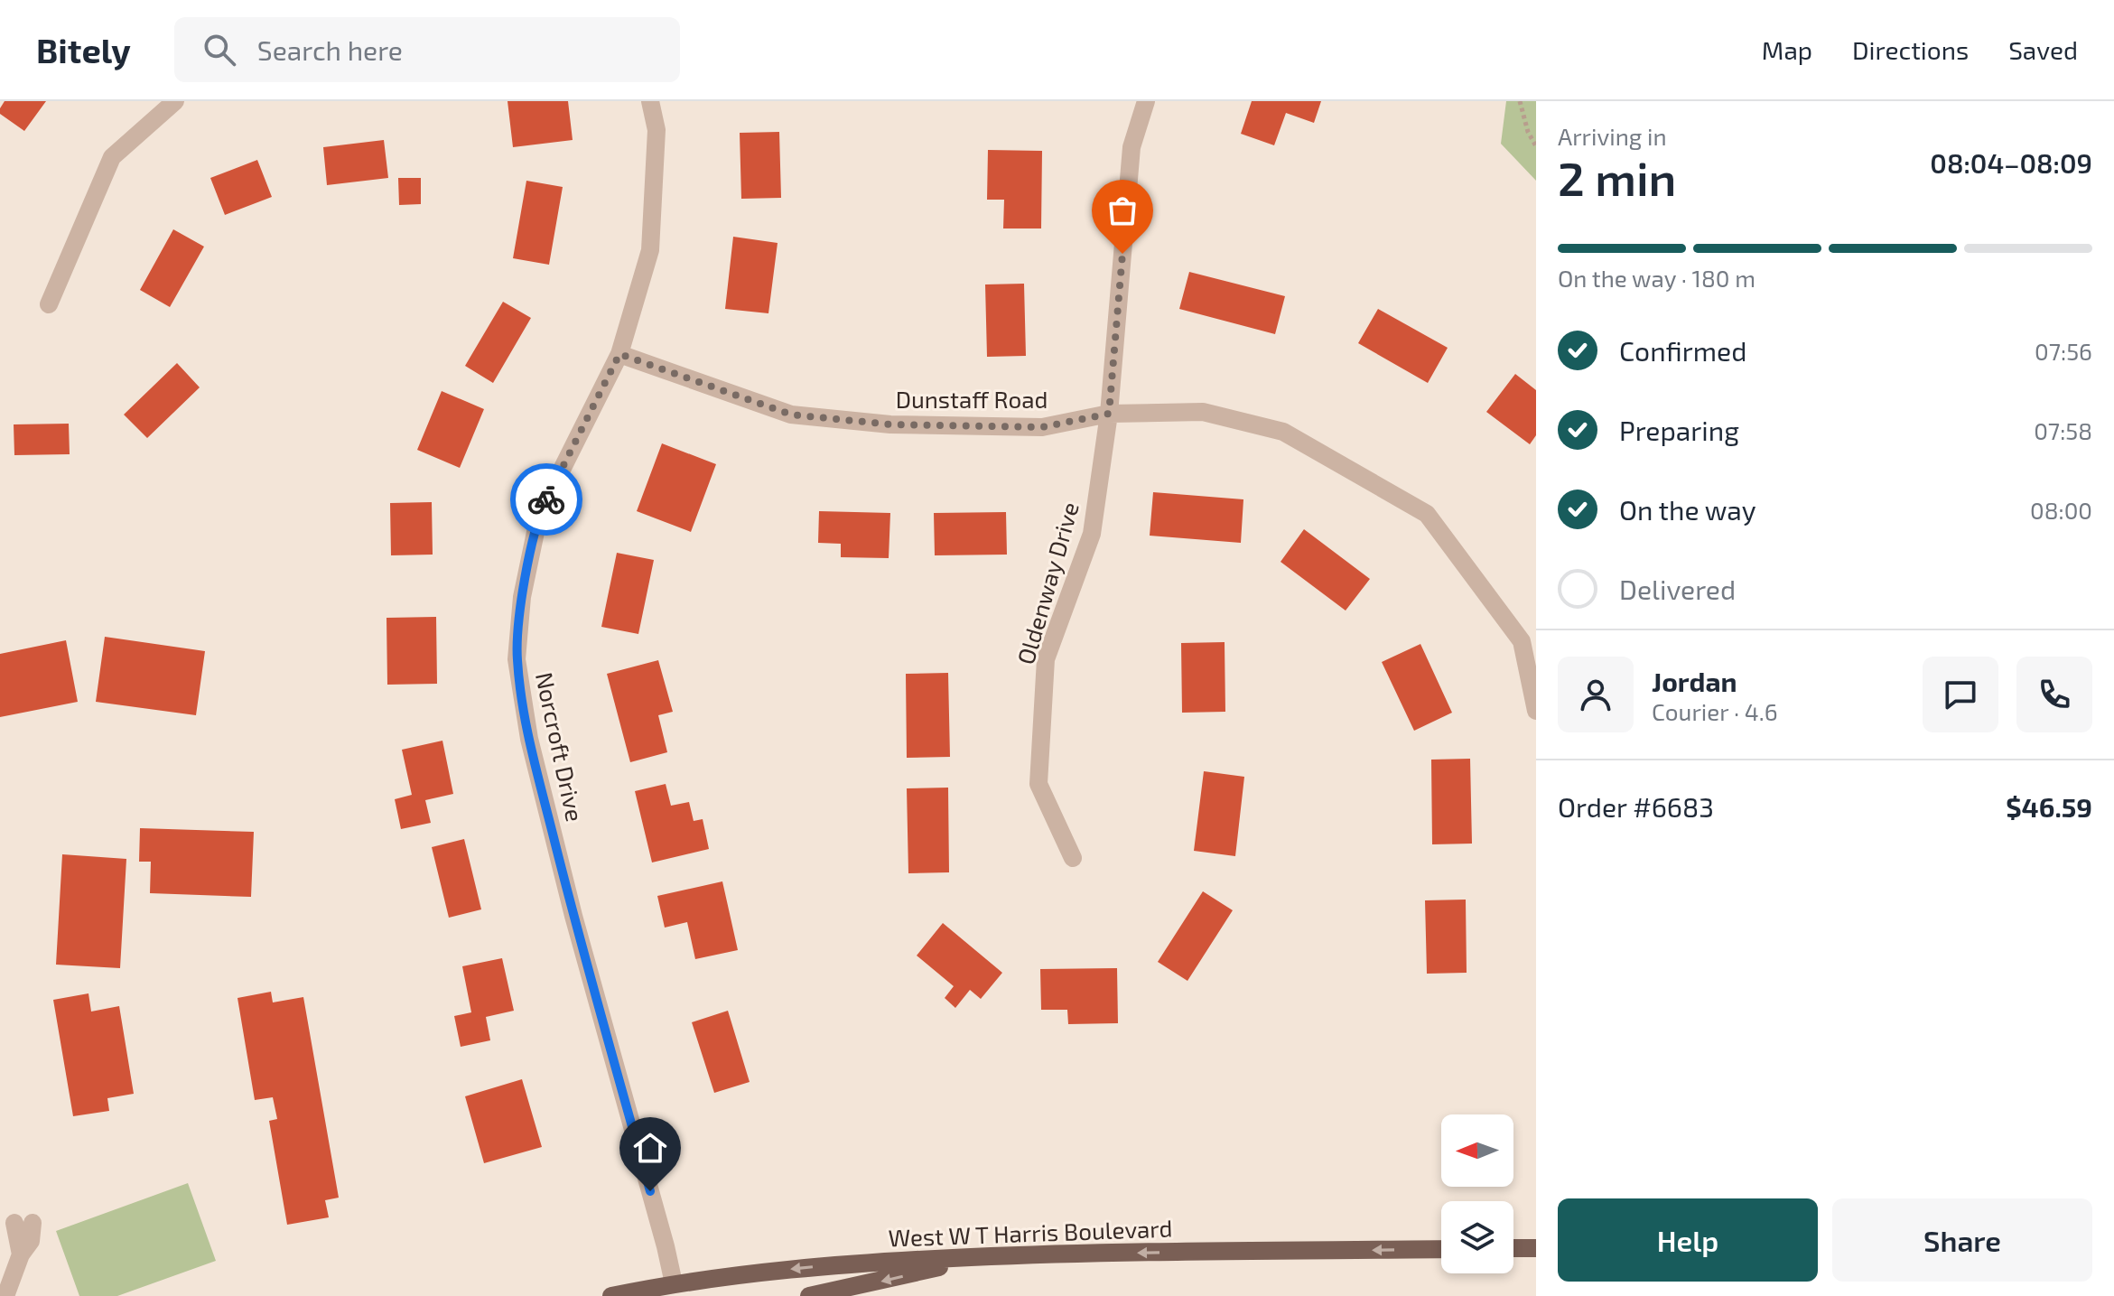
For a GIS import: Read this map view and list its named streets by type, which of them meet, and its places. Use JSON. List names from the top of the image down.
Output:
{
  "streets": {
    "main road": ["West W T Harris Boulevard"],
    "street": ["Dunstaff Road", "Oldenway Drive", "Norcroft Drive"]
  },
  "crossings": [
    ["Dunstaff Road", "Oldenway Drive"],
    ["Dunstaff Road", "Norcroft Drive"],
    ["Norcroft Drive", "West W T Harris Boulevard"]
  ],
  "one_way": ["West W T Harris Boulevard"],
  "north": "left",
  "page": {
    "header": "Bitely",
    "search": "Search here",
    "nav": ["Map", "Directions", "Saved"],
    "heading": ["2 min", "Arriving in", "08:04–08:09"],
    "panel": [
      "Jordan",
      "Courier · 4.6",
      "Order #6683",
      "$46.59"
    ],
    "bar": "On the way · 180 m",
    "list": [
      ["Confirmed", "07:56"],
      ["Preparing", "07:58"],
      ["On the way", "08:00"],
      "Delivered"
    ],
    "buttons": ["Help", "Share"]
  }
}
